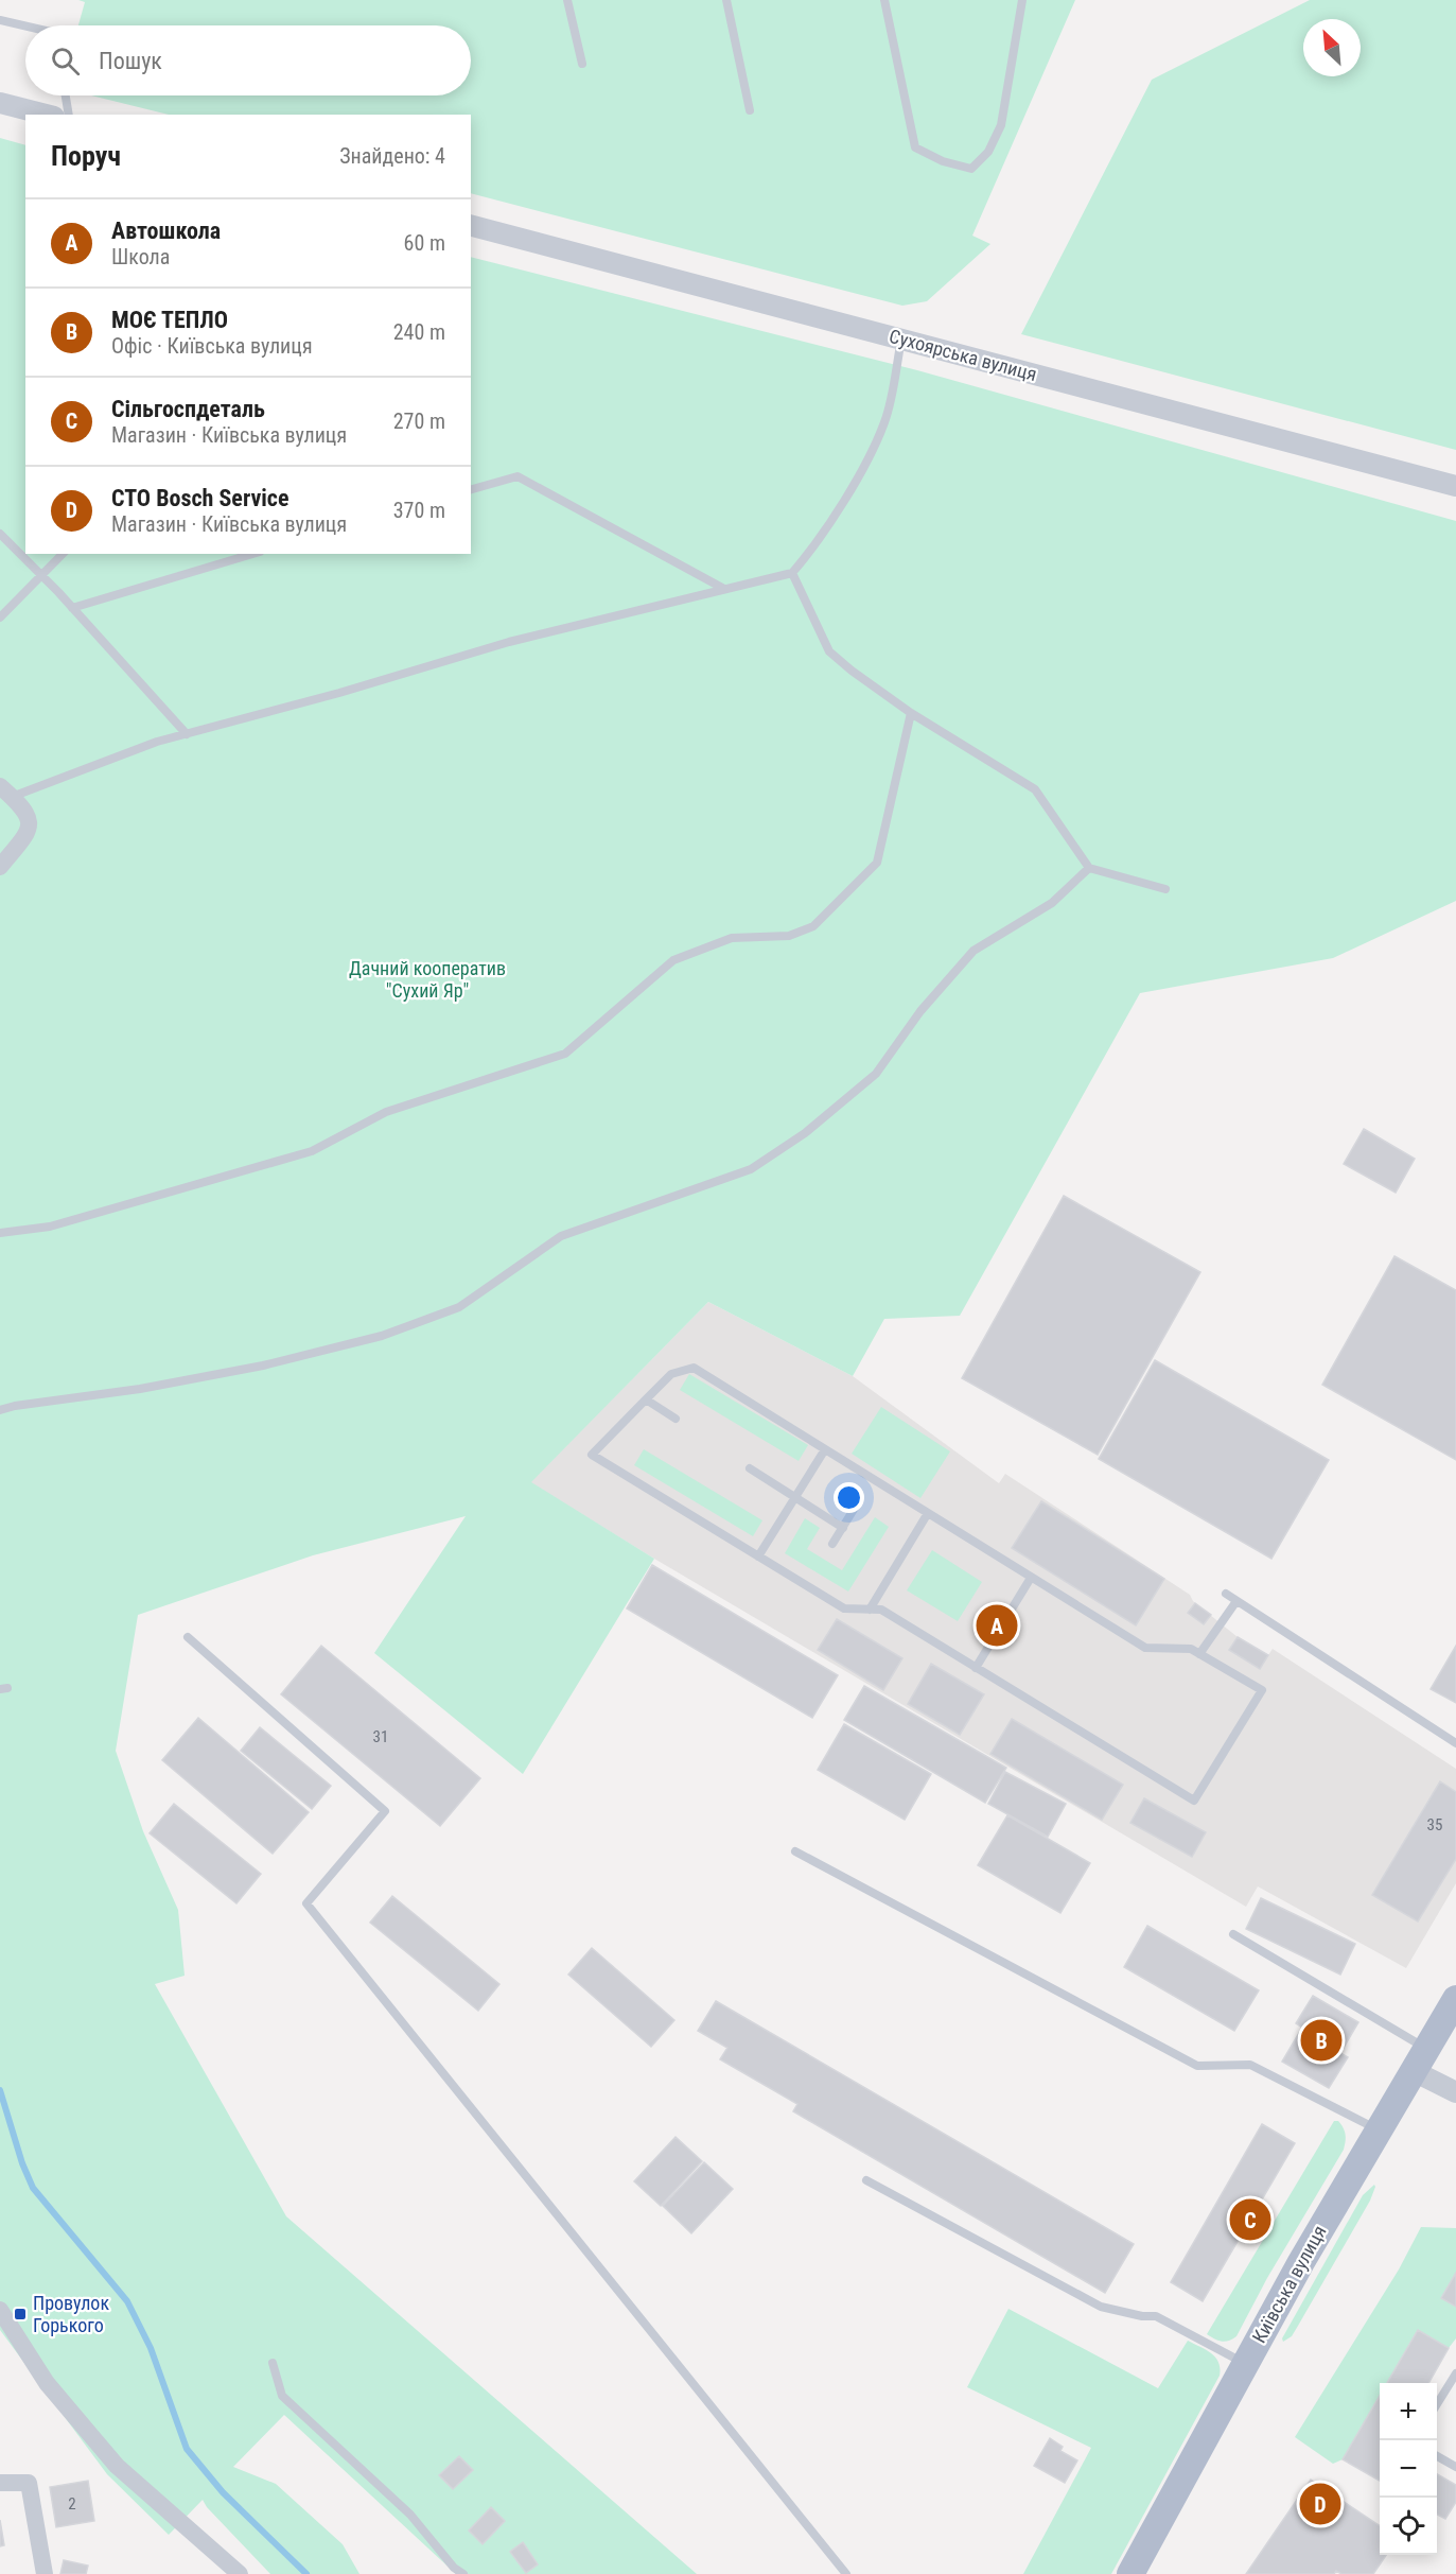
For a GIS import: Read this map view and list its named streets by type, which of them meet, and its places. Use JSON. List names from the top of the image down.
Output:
{
  "streets": {
    "main road": ["Київська вулиця"],
    "street": ["Сухоярська вулиця"]
  },
  "parks": ["Дачний кооператив \"Сухий Яр\""],
  "places": {
    "transit": ["Провулок Горького"]
  },
  "house_numbers": ["31", "35", "2"],
  "north": "top left",
  "page": {
    "search": "Пошук",
    "heading": ["Поруч", "Знайдено: 4"],
    "list": [
      {
        "mark": "A",
        "name": "Автошкола",
        "note": "Школа",
        "value": "60 m"
      },
      {
        "mark": "B",
        "name": "МОЄ ТЕПЛО",
        "note": "Офіс · Київська вулиця",
        "value": "240 m"
      },
      {
        "mark": "C",
        "name": "Сільгоспдеталь",
        "note": "Магазин · Київська вулиця",
        "value": "270 m"
      },
      {
        "mark": "D",
        "name": "СТО Bosch Service",
        "note": "Магазин · Київська вулиця",
        "value": "370 m"
      }
    ],
    "pins": [
      "A",
      "B",
      "C",
      "D"
    ],
    "map_buttons": ["+", "−"]
  }
}
